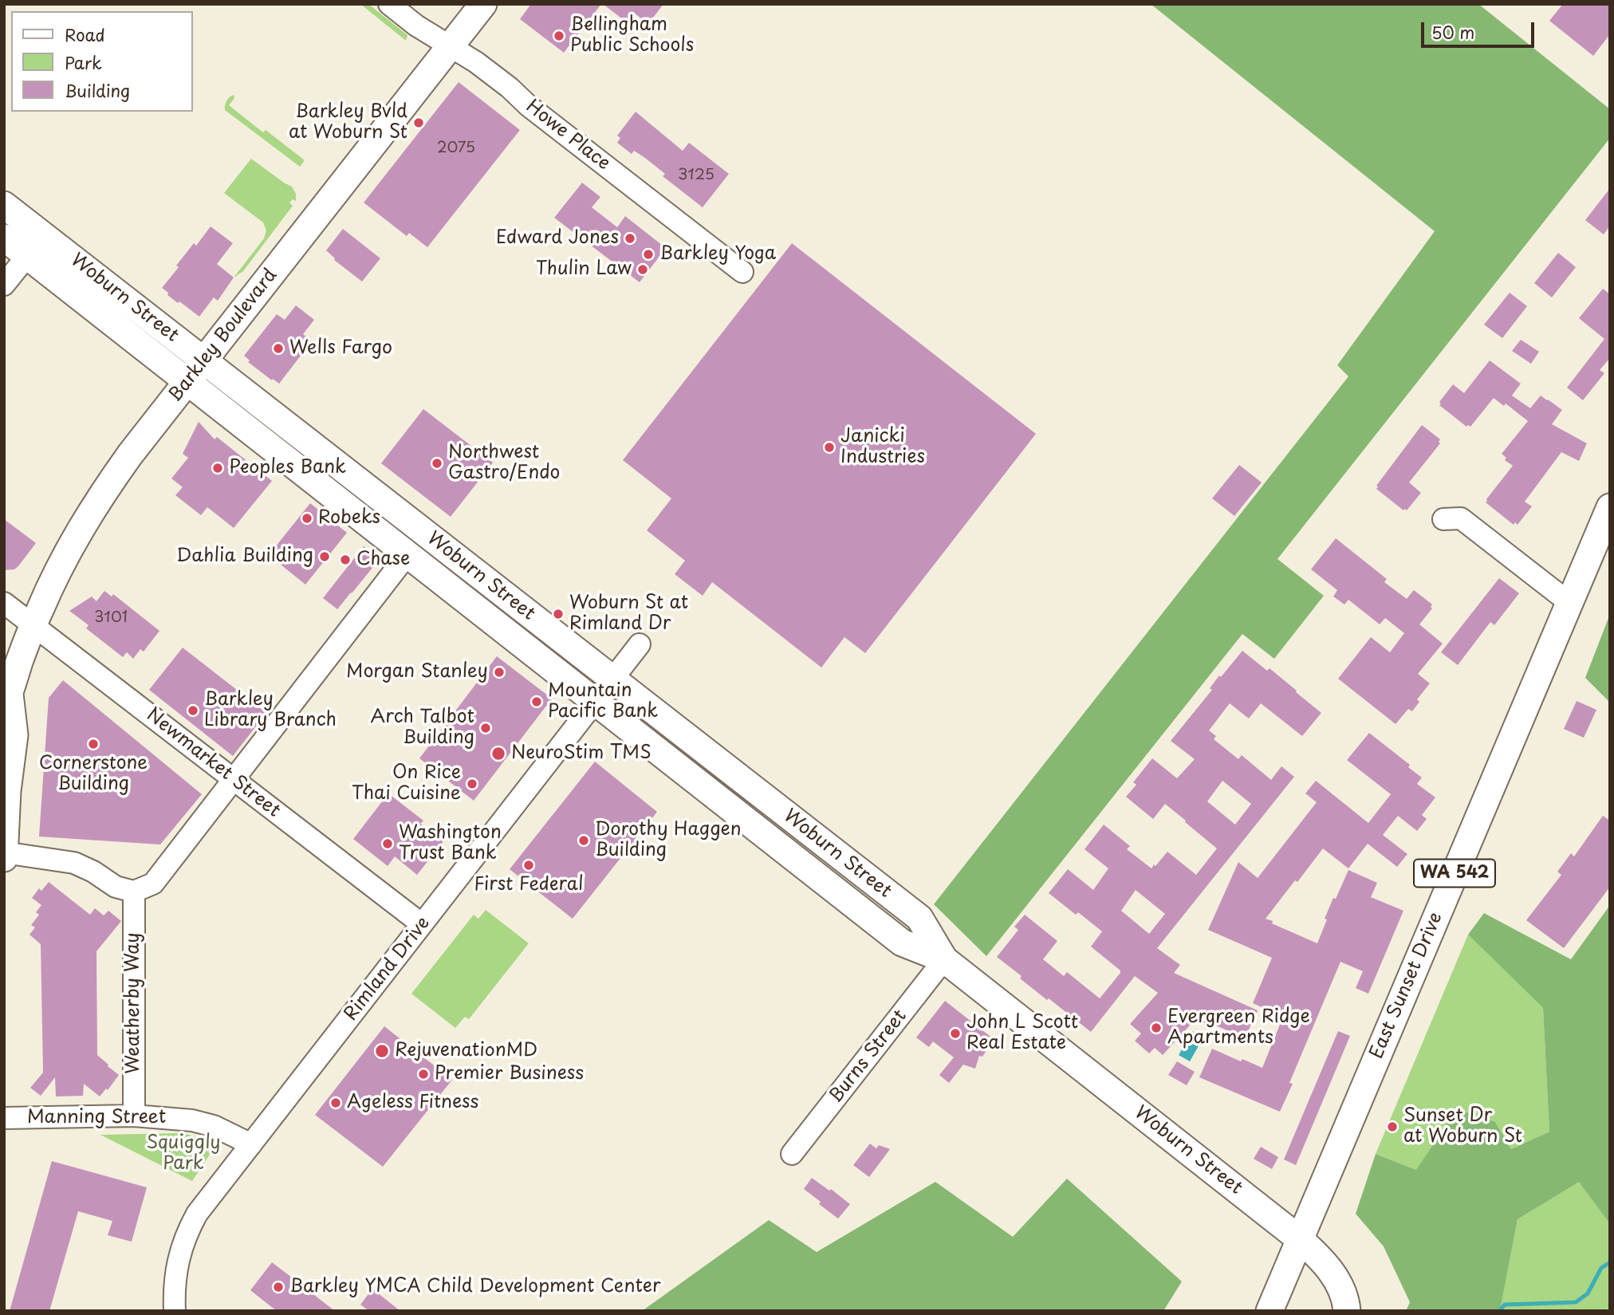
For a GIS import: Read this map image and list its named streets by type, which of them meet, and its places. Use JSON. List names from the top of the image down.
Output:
{
  "streets": {
    "main road": [
      "Woburn Street",
      "Barkley Boulevard",
      "WA 542",
      "East Sunset Drive"
    ],
    "street": [
      "Howe Place",
      "Newmarket Street",
      "Rimland Drive",
      "Weatherby Way",
      "Burns Street",
      "Manning Street"
    ]
  },
  "crossings": [
    ["Howe Place", "Barkley Boulevard"],
    ["Woburn Street", "Barkley Boulevard"],
    ["Woburn Street", "Rimland Drive"],
    ["Woburn Street", "East Sunset Drive"],
    ["Woburn Street", "Burns Street"],
    ["Barkley Boulevard", "Newmarket Street"],
    ["Newmarket Street", "Rimland Drive"],
    ["Rimland Drive", "Manning Street"],
    ["Weatherby Way", "Manning Street"]
  ],
  "parks": ["Squiggly Park"],
  "places": [
    "Bellingham Public Schools",
    "Barkley Bvld at Woburn St",
    "Edward Jones",
    "Barkley Yoga",
    "Thulin Law",
    "Wells Fargo",
    "Janicki Industries",
    "Northwest Gastro/Endo",
    "Peoples Bank",
    "Robeks",
    "Dahlia Building",
    "Chase",
    "Woburn St at Rimland Dr",
    "Morgan Stanley",
    "Mountain Pacific Bank",
    "Barkley Library Branch",
    "Arch Talbot Building",
    "Cornerstone Building",
    "NeuroStim TMS",
    "On Rice Thai Cuisine",
    "Dorothy Haggen Building",
    "Washington Trust Bank",
    "First Federal",
    "Evergreen Ridge Apartments",
    "John L Scott Real Estate",
    "RejuvenationMD",
    "Premier Business",
    "Ageless Fitness",
    "Sunset Dr at Woburn St",
    "Barkley YMCA Child Development Center"
  ],
  "house_numbers": ["2075", "3125", "3101"],
  "legend": ["Road", "Park", "Building"],
  "scale_bar": "50 m"
}
